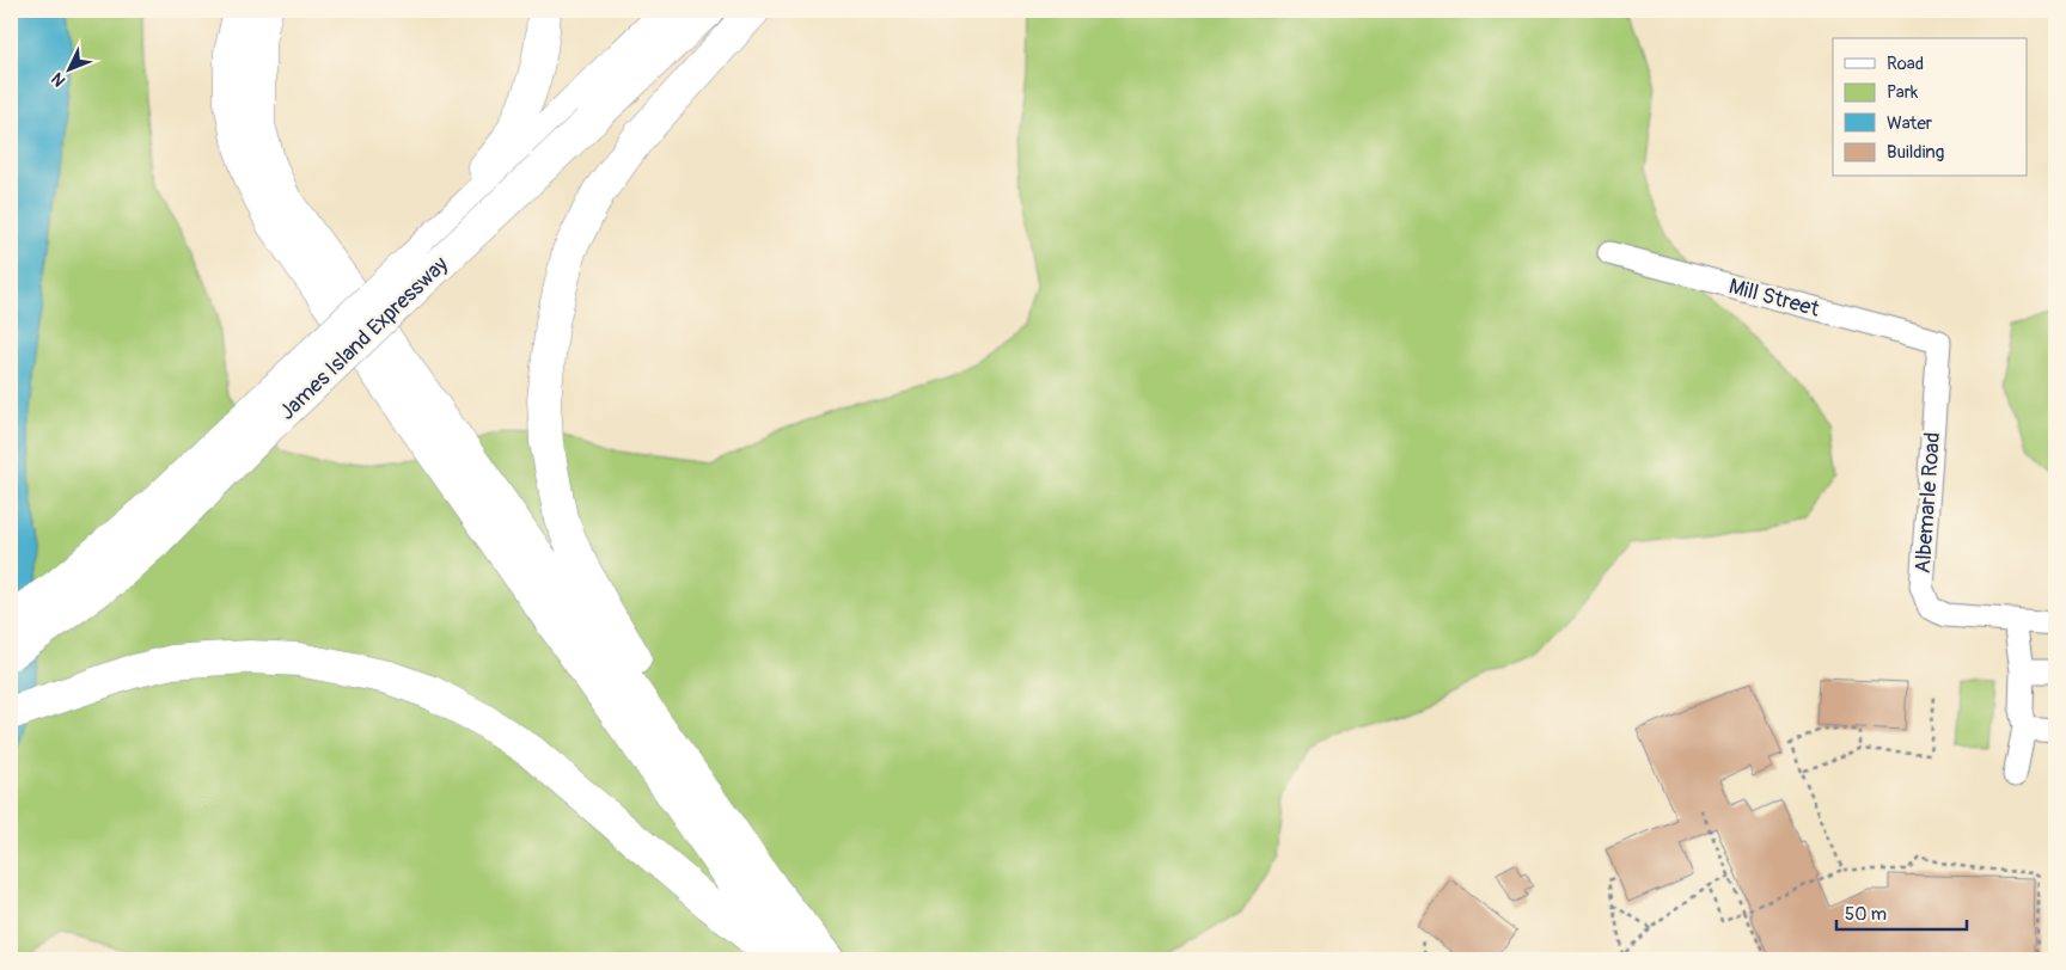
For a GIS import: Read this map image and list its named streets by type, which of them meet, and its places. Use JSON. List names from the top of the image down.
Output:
{
  "streets": {
    "highway": ["James Island Expressway"],
    "street": ["Mill Street", "Albemarle Road"]
  },
  "crossings": [
    ["Mill Street", "Albemarle Road"]
  ],
  "legend": [
    "Road",
    "Park",
    "Water",
    "Building"
  ],
  "scale_bar": "50 m",
  "north": "bottom left"
}
